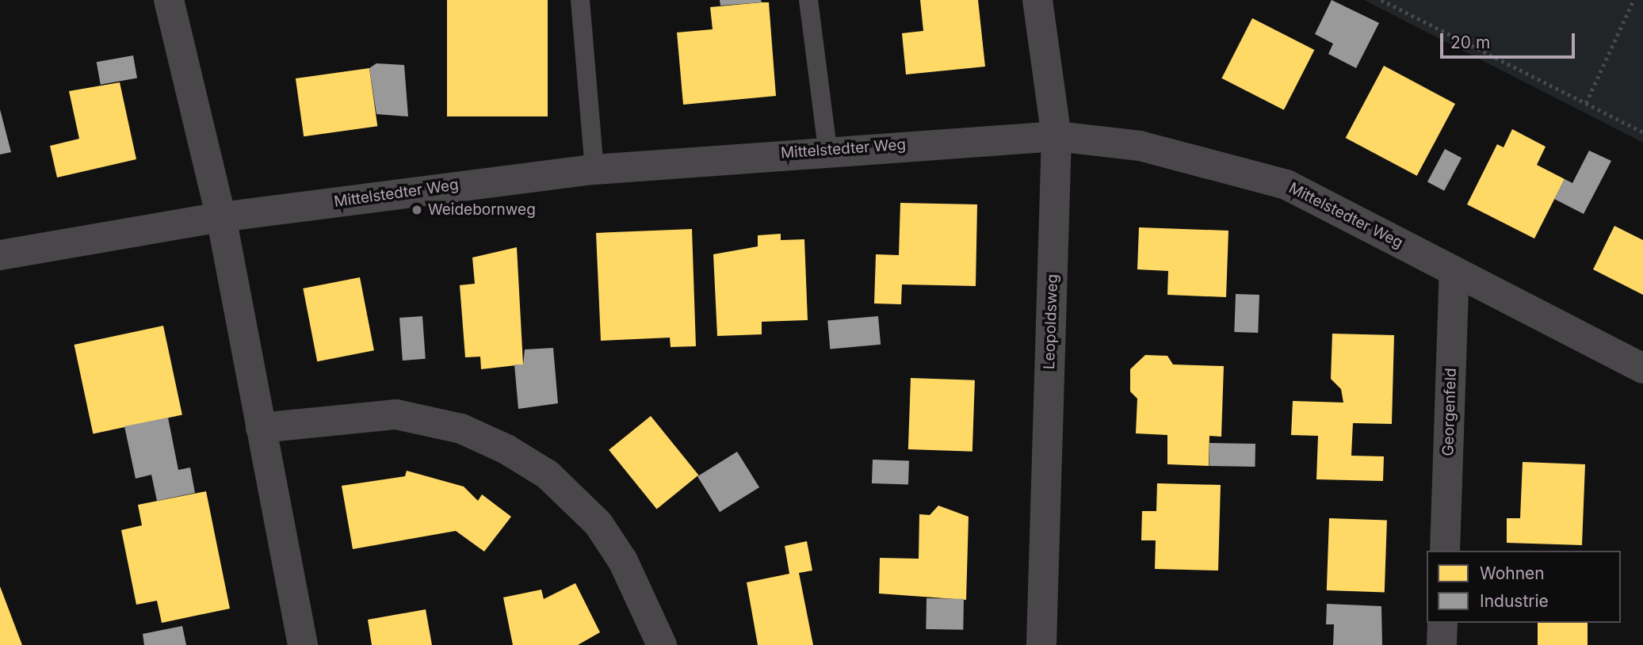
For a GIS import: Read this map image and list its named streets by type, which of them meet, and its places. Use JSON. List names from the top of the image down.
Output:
{
  "streets": {
    "street": ["Mittelstedter Weg", "Leopoldsweg", "Georgenfeld"]
  },
  "crossings": [
    ["Mittelstedter Weg", "Leopoldsweg"],
    ["Mittelstedter Weg", "Georgenfeld"]
  ],
  "places": ["Weidebornweg"],
  "legend": ["Wohnen", "Industrie"],
  "scale_bar": "20 m"
}
